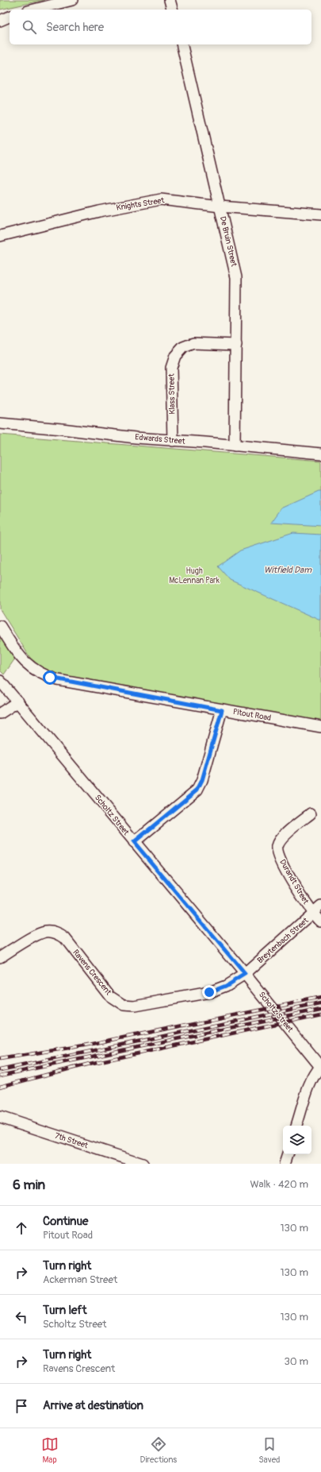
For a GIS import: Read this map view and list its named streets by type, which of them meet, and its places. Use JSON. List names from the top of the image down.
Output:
{
  "streets": {
    "street": [
      "Knights Street",
      "De Bruin Street",
      "Klass Street",
      "Edwards Street",
      "Pitout Road",
      "Scholtz Street",
      "Durandt Street",
      "Breytenbach Street",
      "Ravens Crescent",
      "7th Street"
    ]
  },
  "crossings": [
    ["Knights Street", "De Bruin Street"],
    ["De Bruin Street", "Klass Street"],
    ["De Bruin Street", "Edwards Street"],
    ["Klass Street", "Edwards Street"],
    ["Scholtz Street", "Breytenbach Street"],
    ["Scholtz Street", "Ravens Crescent"],
    ["Durandt Street", "Breytenbach Street"],
    ["Breytenbach Street", "Ravens Crescent"]
  ],
  "water": ["Witfield Dam"],
  "parks": ["Hugh McLennan Park"],
  "page": {
    "search": "Search here",
    "heading": ["6 min", "Walk · 420 m"],
    "list": [
      ["Continue", "Pitout Road", "130 m"],
      ["Turn right", "Ackerman Street", "130 m"],
      ["Turn left", "Scholtz Street", "130 m"],
      ["Turn right", "Ravens Crescent", "30 m"],
      "Arrive at destination"
    ],
    "nav": ["Map", "Directions", "Saved"]
  }
}
